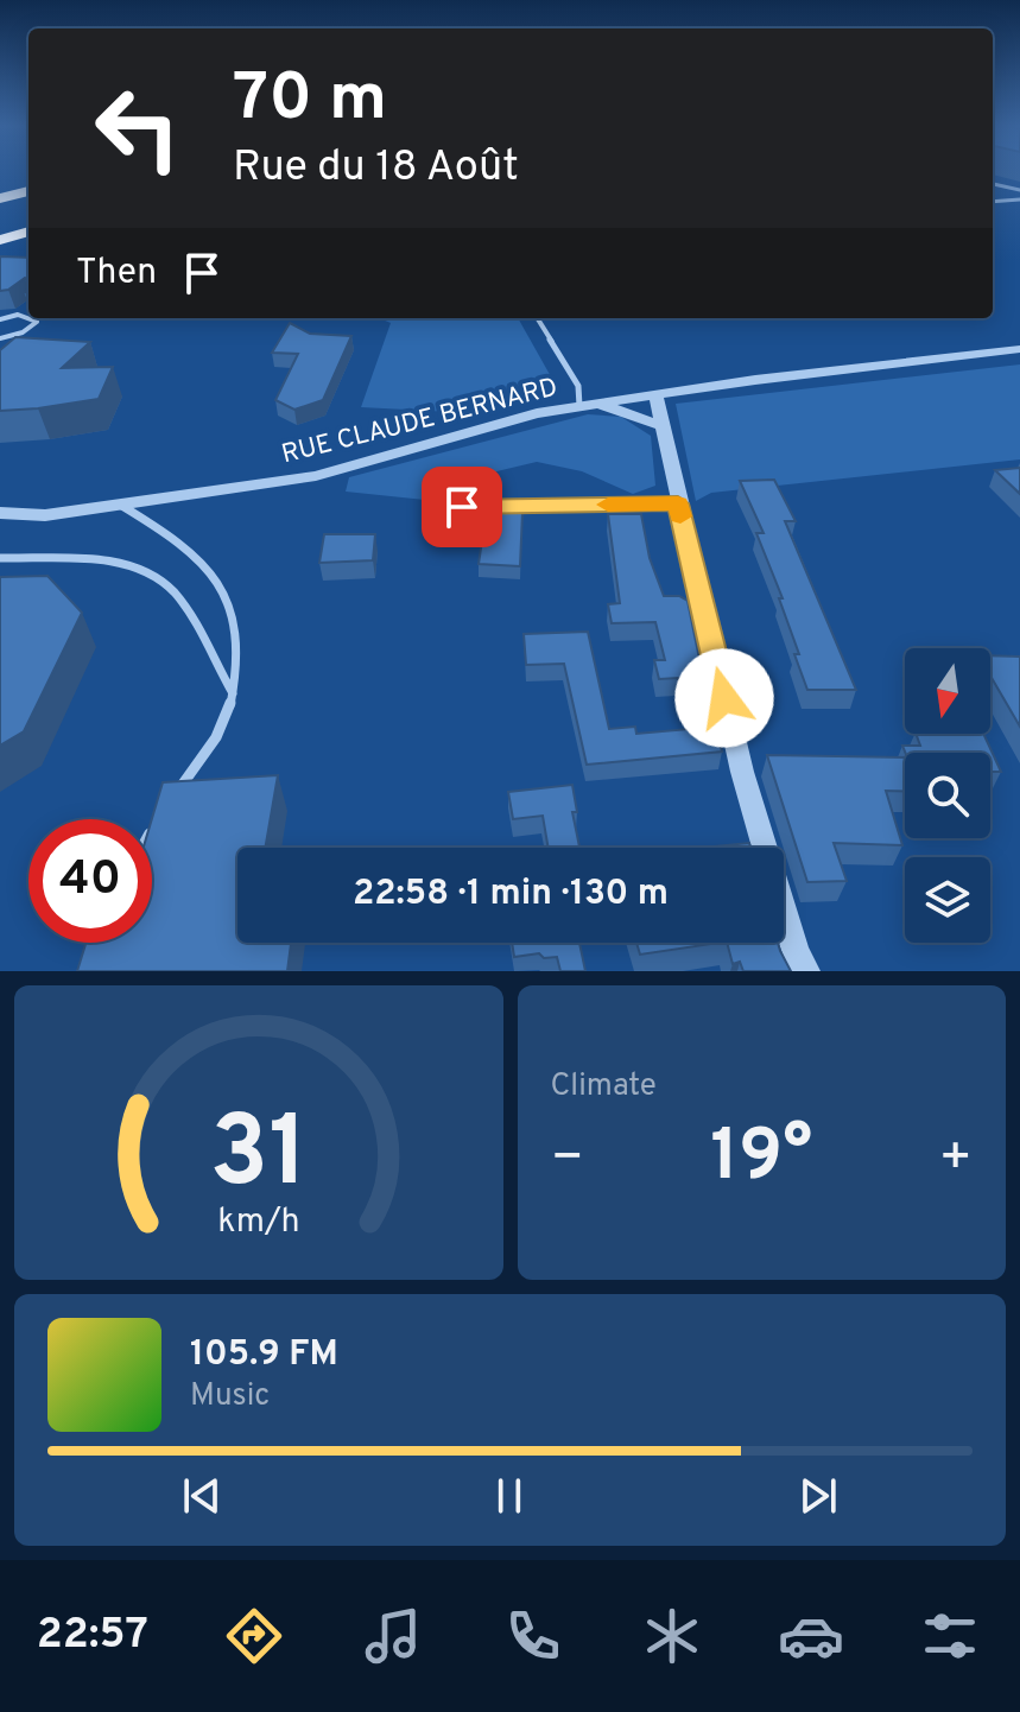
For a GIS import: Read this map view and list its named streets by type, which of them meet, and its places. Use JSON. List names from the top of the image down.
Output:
{
  "streets": {
    "street": ["RUE CLAUDE BERNARD"]
  },
  "north": "bottom",
  "page": {
    "turn": ["70 m", "Rue du 18 Août"],
    "then": "Then",
    "limit": "40",
    "trip": "22:58 · 1 min · 130 m",
    "tile": "Climate",
    "heat": ["−", "19°", "+"],
    "song": ["105.9 FM", "Music"],
    "tabs": "22:57",
    "gauge": ["31", "km/h"]
  }
}
